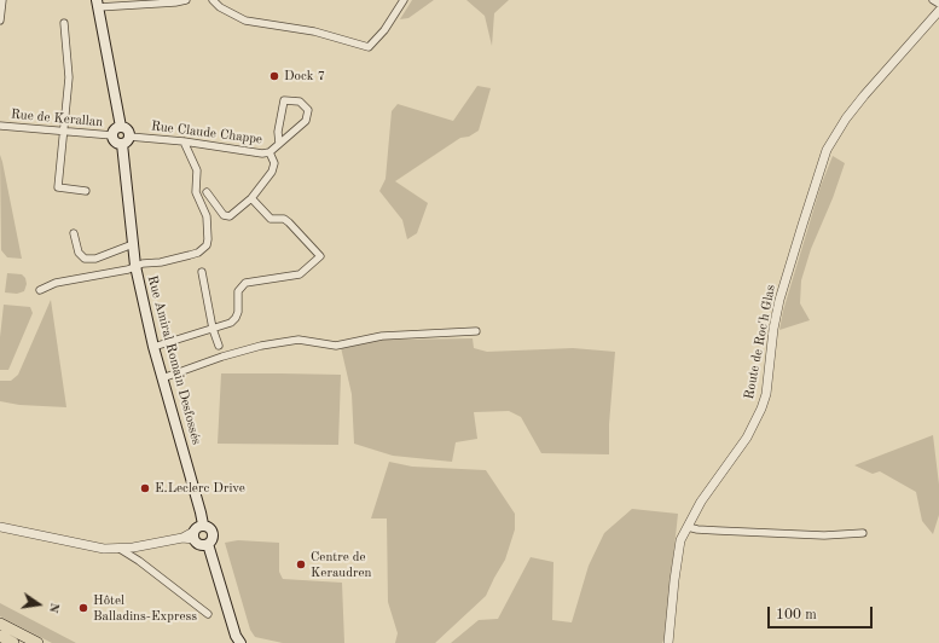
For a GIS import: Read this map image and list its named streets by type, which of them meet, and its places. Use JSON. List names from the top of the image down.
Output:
{
  "streets": {
    "main road": ["Rue Amiral Romain Desfossés"],
    "street": ["Rue de Kerallan", "Rue Claude Chappe", "Route de Roc'h Glas"]
  },
  "crossings": [
    ["Rue de Kerallan", "Rue Claude Chappe"],
    ["Rue de Kerallan", "Rue Amiral Romain Desfossés"],
    ["Rue Claude Chappe", "Rue Amiral Romain Desfossés"]
  ],
  "places": [
    "Dock 7",
    "E.Leclerc Drive",
    "Centre de Keraudren",
    "Hôtel Balladins-Express"
  ],
  "scale_bar": "100 m",
  "north": "right"
}
